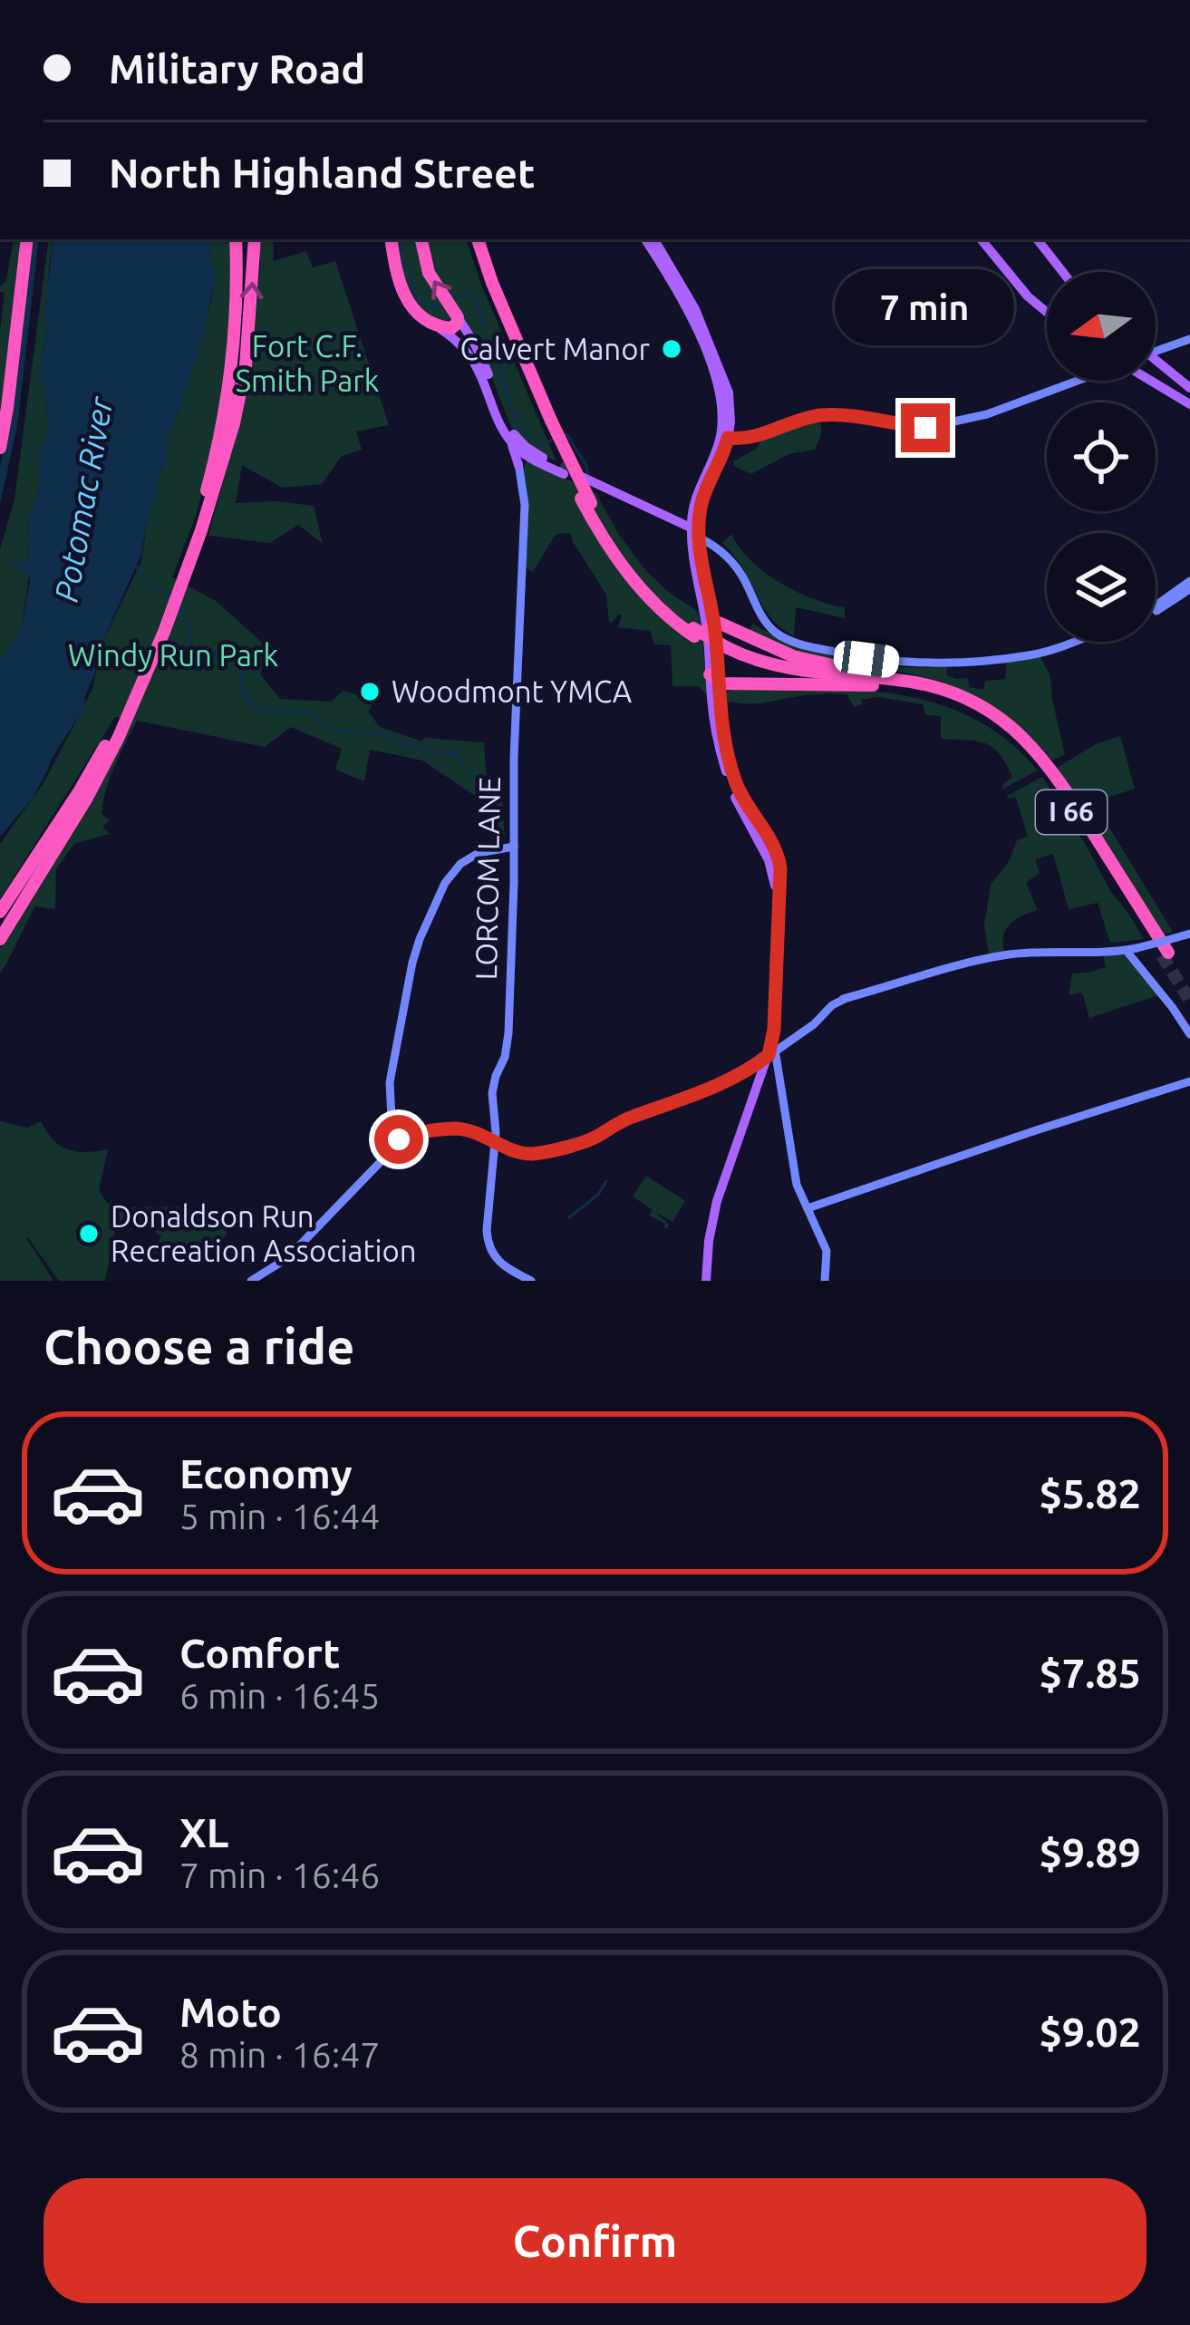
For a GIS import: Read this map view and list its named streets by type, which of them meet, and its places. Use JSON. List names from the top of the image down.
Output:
{
  "streets": {
    "highway": ["I 66"],
    "street": ["LORCOM LANE"]
  },
  "water": ["Potomac River"],
  "parks": ["Fort C.F. Smith Park", "Windy Run Park"],
  "places": ["Calvert Manor", "Woodmont YMCA", "Donaldson Run Recreation Association"],
  "north": "left",
  "page": {
    "banner": ["Military Road", "North Highland Street"],
    "bubble": "7 min",
    "heading": "Choose a ride",
    "list": [
      {
        "name": "Economy",
        "note": "5 min · 16:44",
        "value": "$5.82"
      },
      {
        "name": "Comfort",
        "note": "6 min · 16:45",
        "value": "$7.85"
      },
      {
        "name": "XL",
        "note": "7 min · 16:46",
        "value": "$9.89"
      },
      {
        "name": "Moto",
        "note": "8 min · 16:47",
        "value": "$9.02"
      }
    ],
    "buttons": "Confirm"
  }
}
